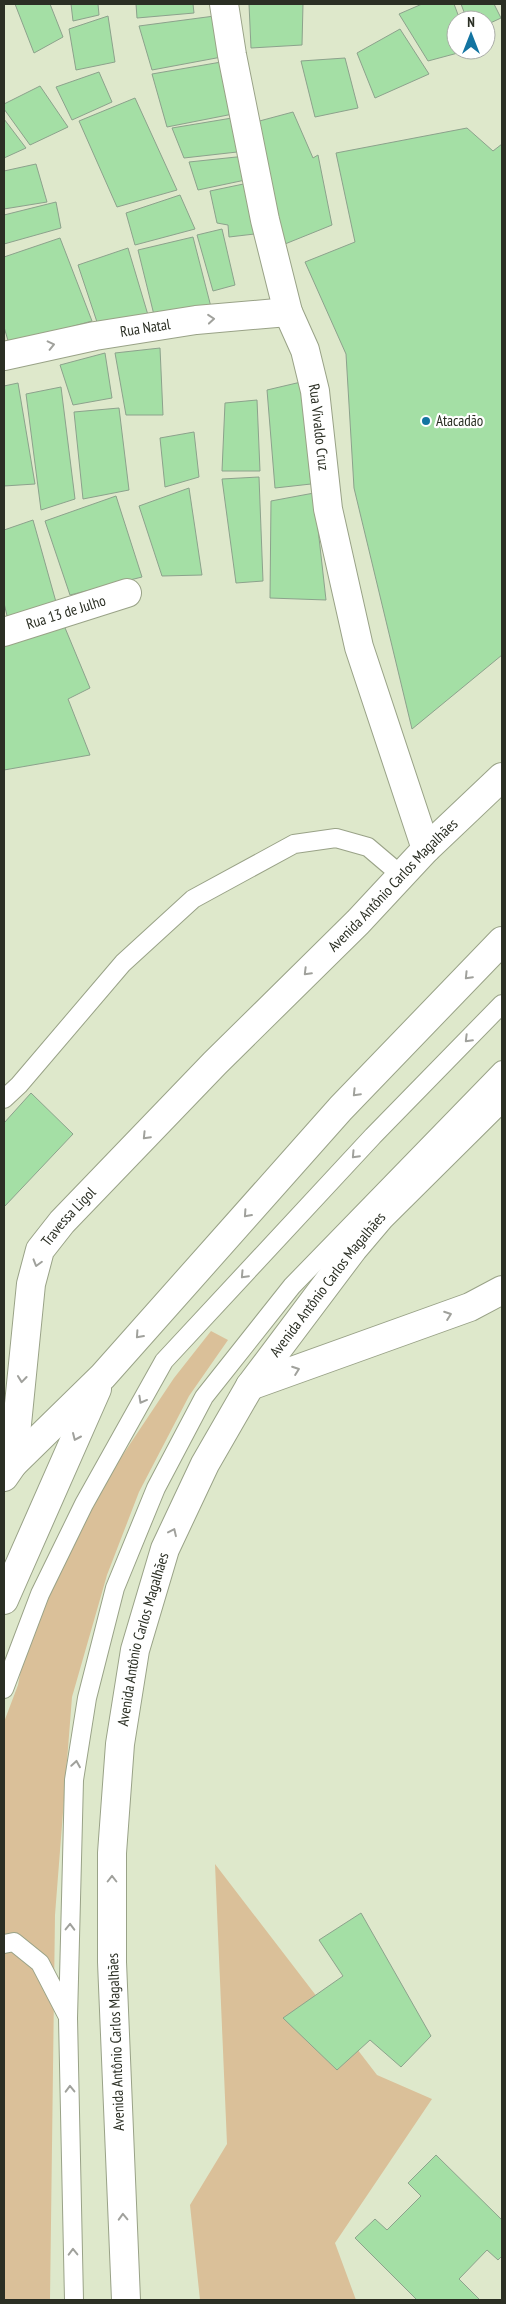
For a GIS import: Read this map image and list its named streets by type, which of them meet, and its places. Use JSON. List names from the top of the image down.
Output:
{
  "streets": {
    "main road": [
      "Rua Natal",
      "Rua Vivaldo Cruz",
      "Rua 13 de Julho",
      "Avenida Antônio Carlos Magalhães",
      "Travessa Ligol"
    ]
  },
  "crossings": [
    ["Rua Natal", "Rua Vivaldo Cruz"],
    ["Rua Vivaldo Cruz", "Avenida Antônio Carlos Magalhães"],
    ["Avenida Antônio Carlos Magalhães", "Travessa Ligol"]
  ],
  "one_way": ["Rua Natal"],
  "places": ["Atacadão"],
  "north": "top"
}
